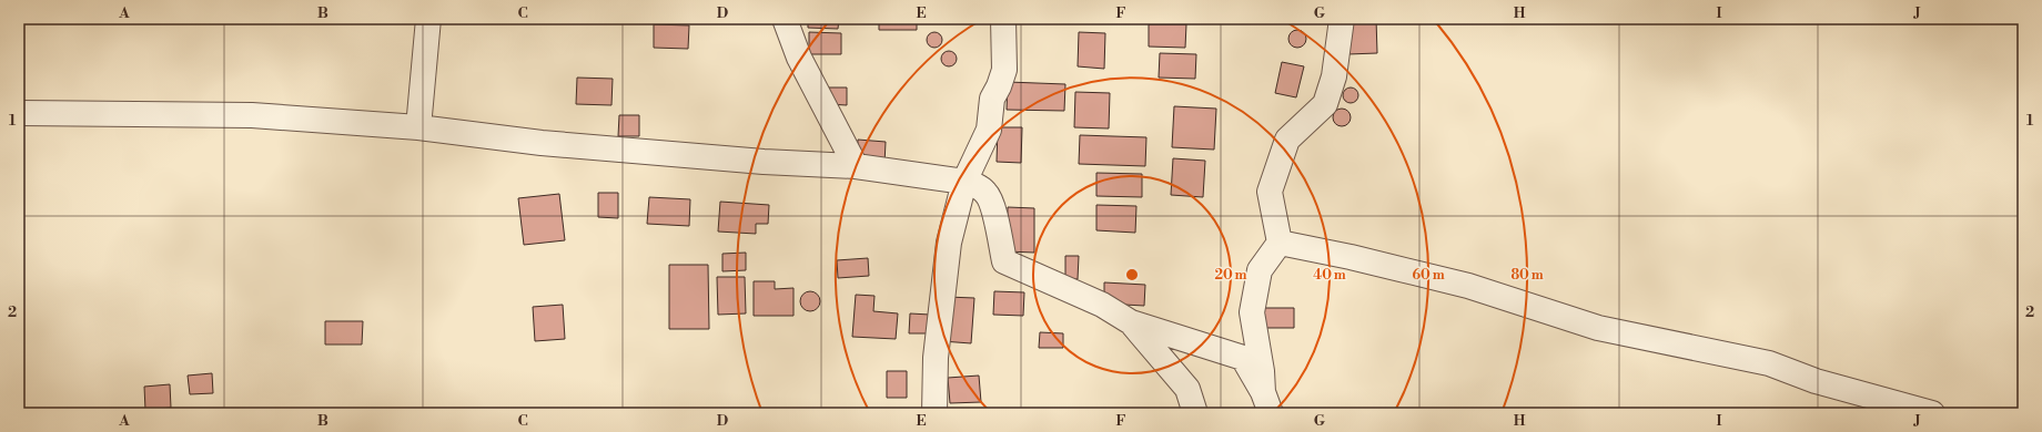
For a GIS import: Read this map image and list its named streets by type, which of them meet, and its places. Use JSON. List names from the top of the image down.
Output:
{
  "grid": {
    "columns": [
      "A",
      "B",
      "C",
      "D",
      "E",
      "F",
      "G",
      "H",
      "I",
      "J"
    ],
    "rows": ["1", "2"]
  },
  "rings": [
    "20 m",
    "40 m",
    "60 m",
    "80 m"
  ]
}
